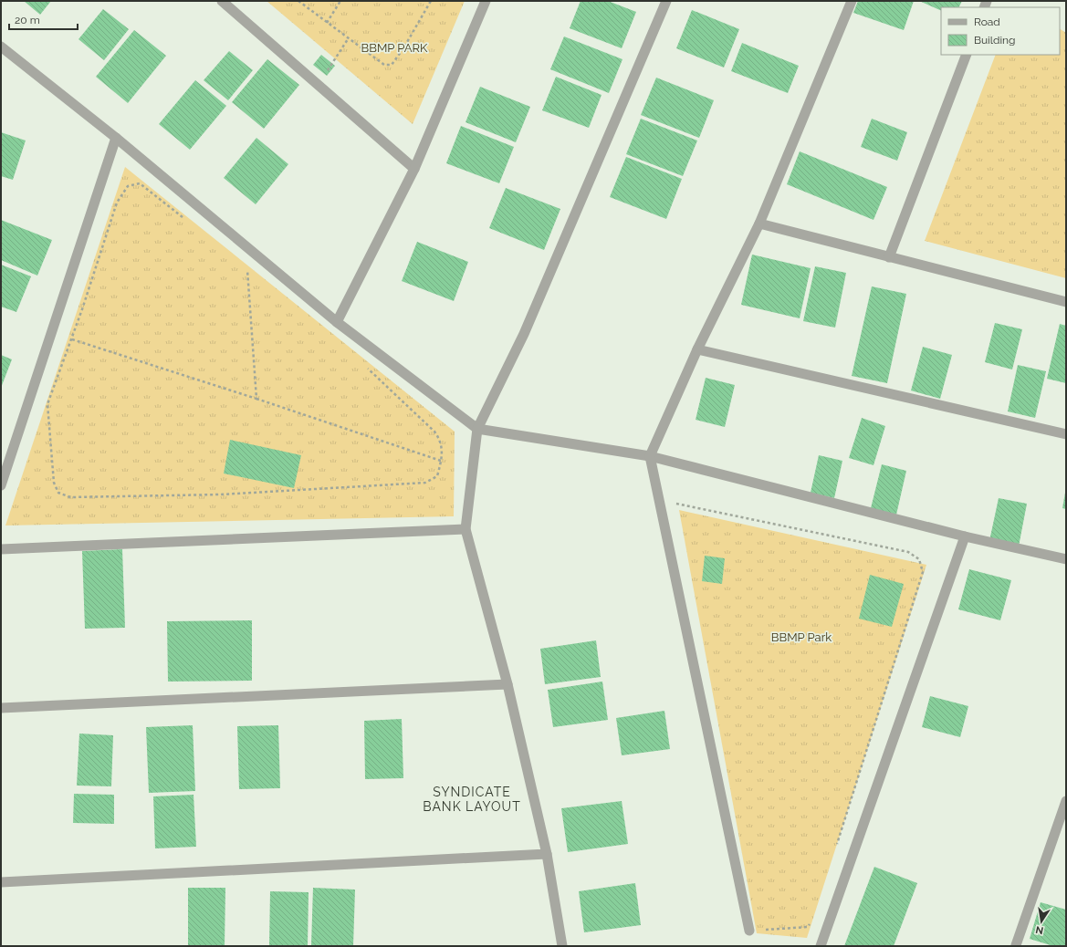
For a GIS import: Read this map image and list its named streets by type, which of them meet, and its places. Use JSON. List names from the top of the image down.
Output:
{
  "districts": ["SYNDICATE BANK LAYOUT"],
  "parks": ["BBMP PARK", "BBMP Park"],
  "legend": ["Road", "Building"],
  "scale_bar": "20 m",
  "north": "bottom"
}
